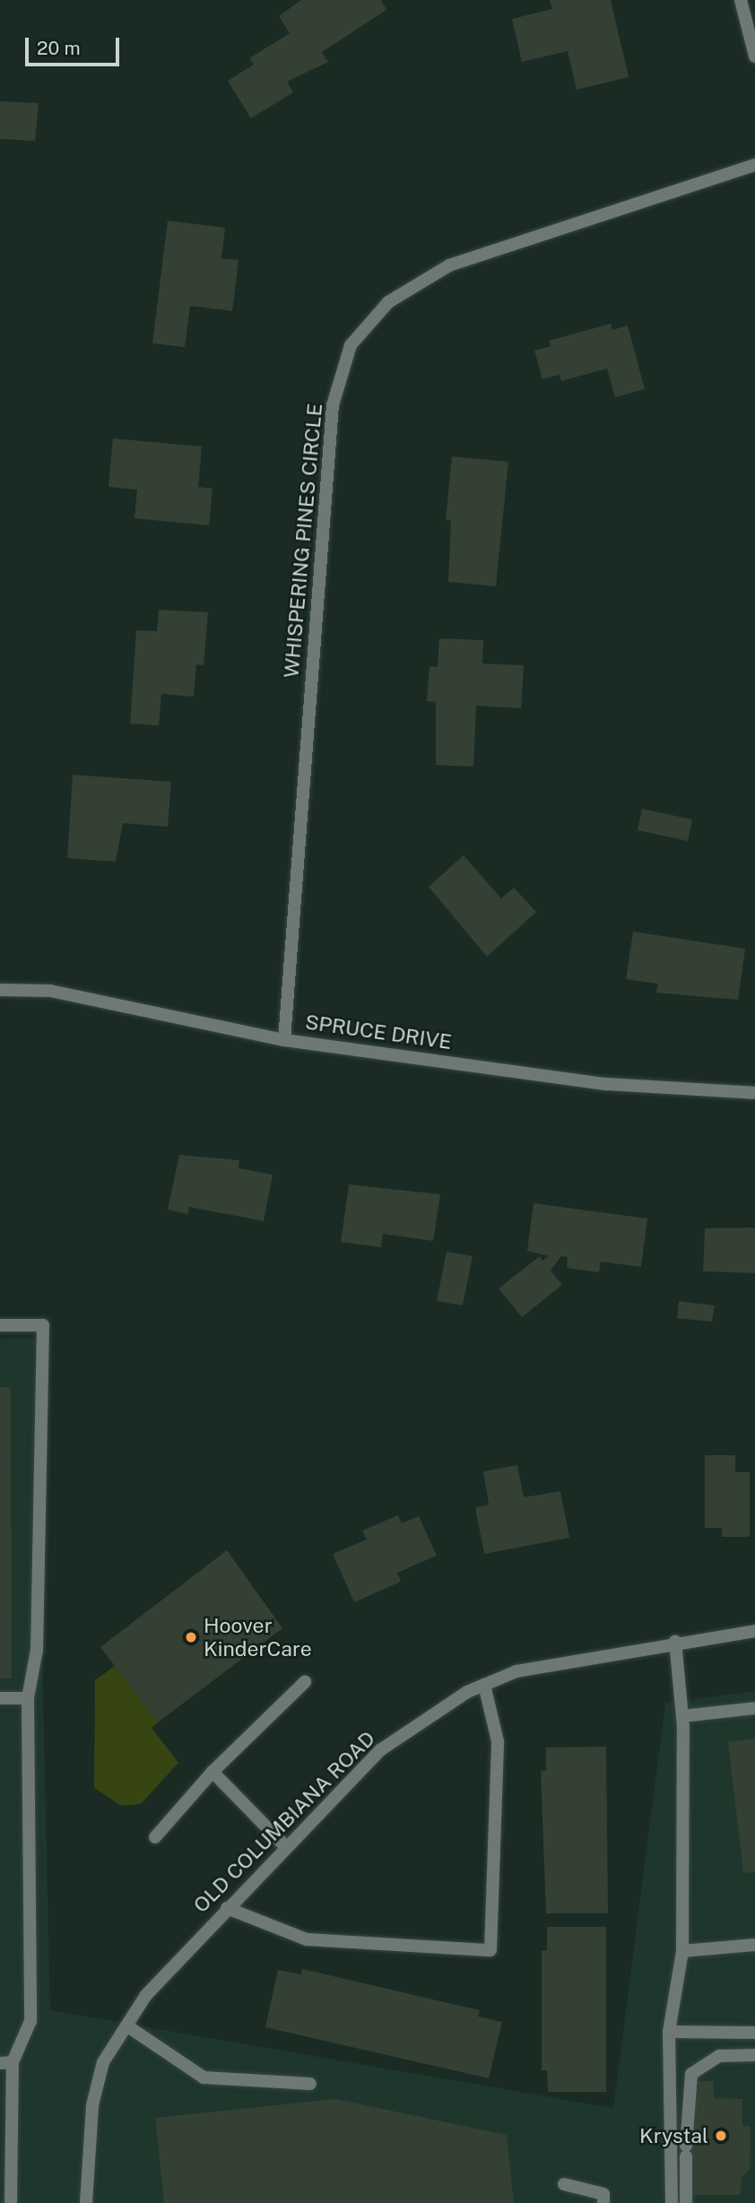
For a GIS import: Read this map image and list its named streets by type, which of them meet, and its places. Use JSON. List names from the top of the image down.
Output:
{
  "streets": {
    "street": ["WHISPERING PINES CIRCLE", "SPRUCE DRIVE", "OLD COLUMBIANA ROAD"]
  },
  "crossings": [
    ["WHISPERING PINES CIRCLE", "SPRUCE DRIVE"]
  ],
  "places": ["Hoover KinderCare", "Krystal"],
  "scale_bar": "20 m"
}
